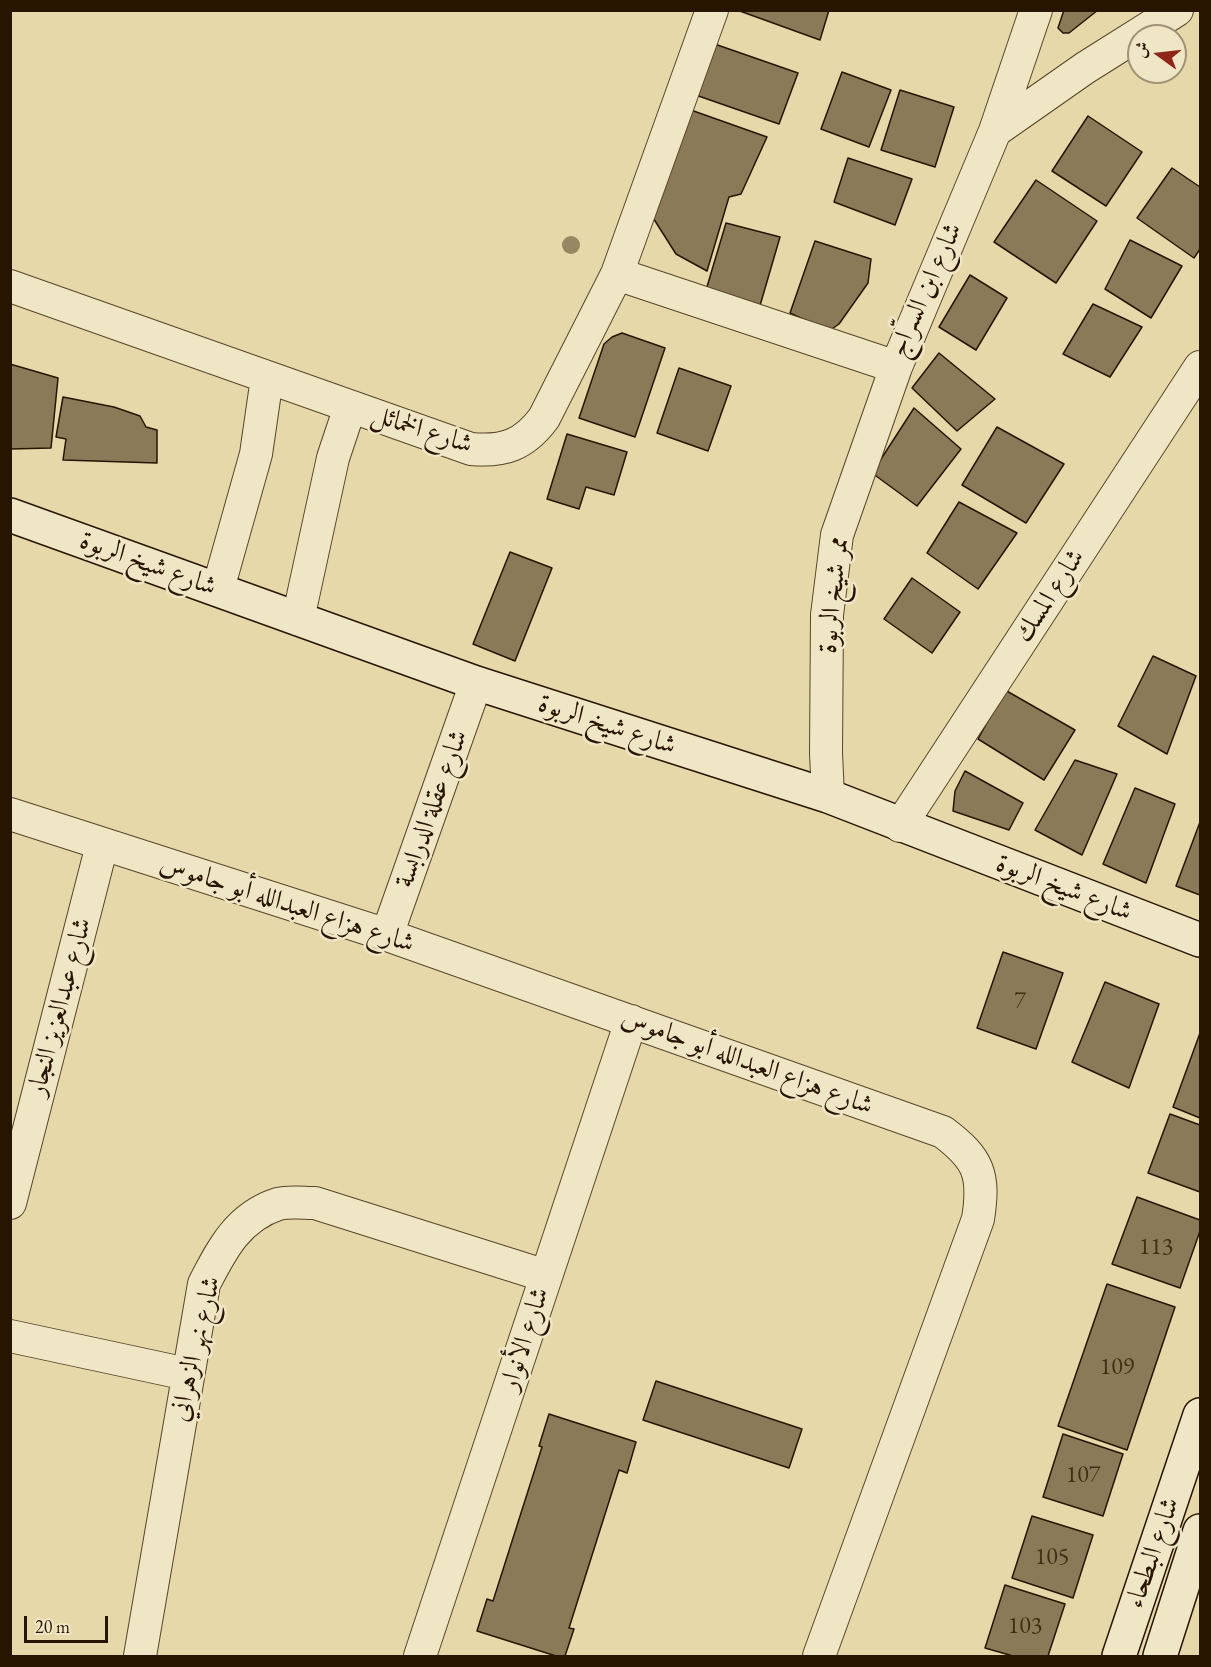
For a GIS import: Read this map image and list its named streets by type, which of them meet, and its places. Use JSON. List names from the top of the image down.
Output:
{
  "streets": {
    "street": [
      "شارع ابن السرّاج",
      "شارع الخمائل",
      "شارع شيخ الربوة",
      "ممر شيخ الربوة",
      "شارع المسك",
      "شارع عقلة الدرابسة",
      "شارع هزاع العبدالله أبو جاموس",
      "شارع عبدالعزيز النجار",
      "شارع الأنوار",
      "شارع نهر الزهراني",
      "شارع البطحاء"
    ]
  },
  "crossings": [
    ["شارع ابن السرّاج", "شارع الخمائل"],
    ["شارع ابن السرّاج", "ممر شيخ الربوة"],
    ["شارع شيخ الربوة", "ممر شيخ الربوة"],
    ["شارع شيخ الربوة", "شارع المسك"],
    ["شارع شيخ الربوة", "شارع عقلة الدرابسة"],
    ["شارع عقلة الدرابسة", "شارع هزاع العبدالله أبو جاموس"],
    ["شارع هزاع العبدالله أبو جاموس", "شارع عبدالعزيز النجار"],
    ["شارع هزاع العبدالله أبو جاموس", "شارع الأنوار"],
    ["شارع الأنوار", "شارع نهر الزهراني"]
  ],
  "house_numbers": [
    "7",
    "113",
    "109",
    "107",
    "105",
    "103"
  ],
  "scale_bar": "20 m",
  "north": "left"
}
